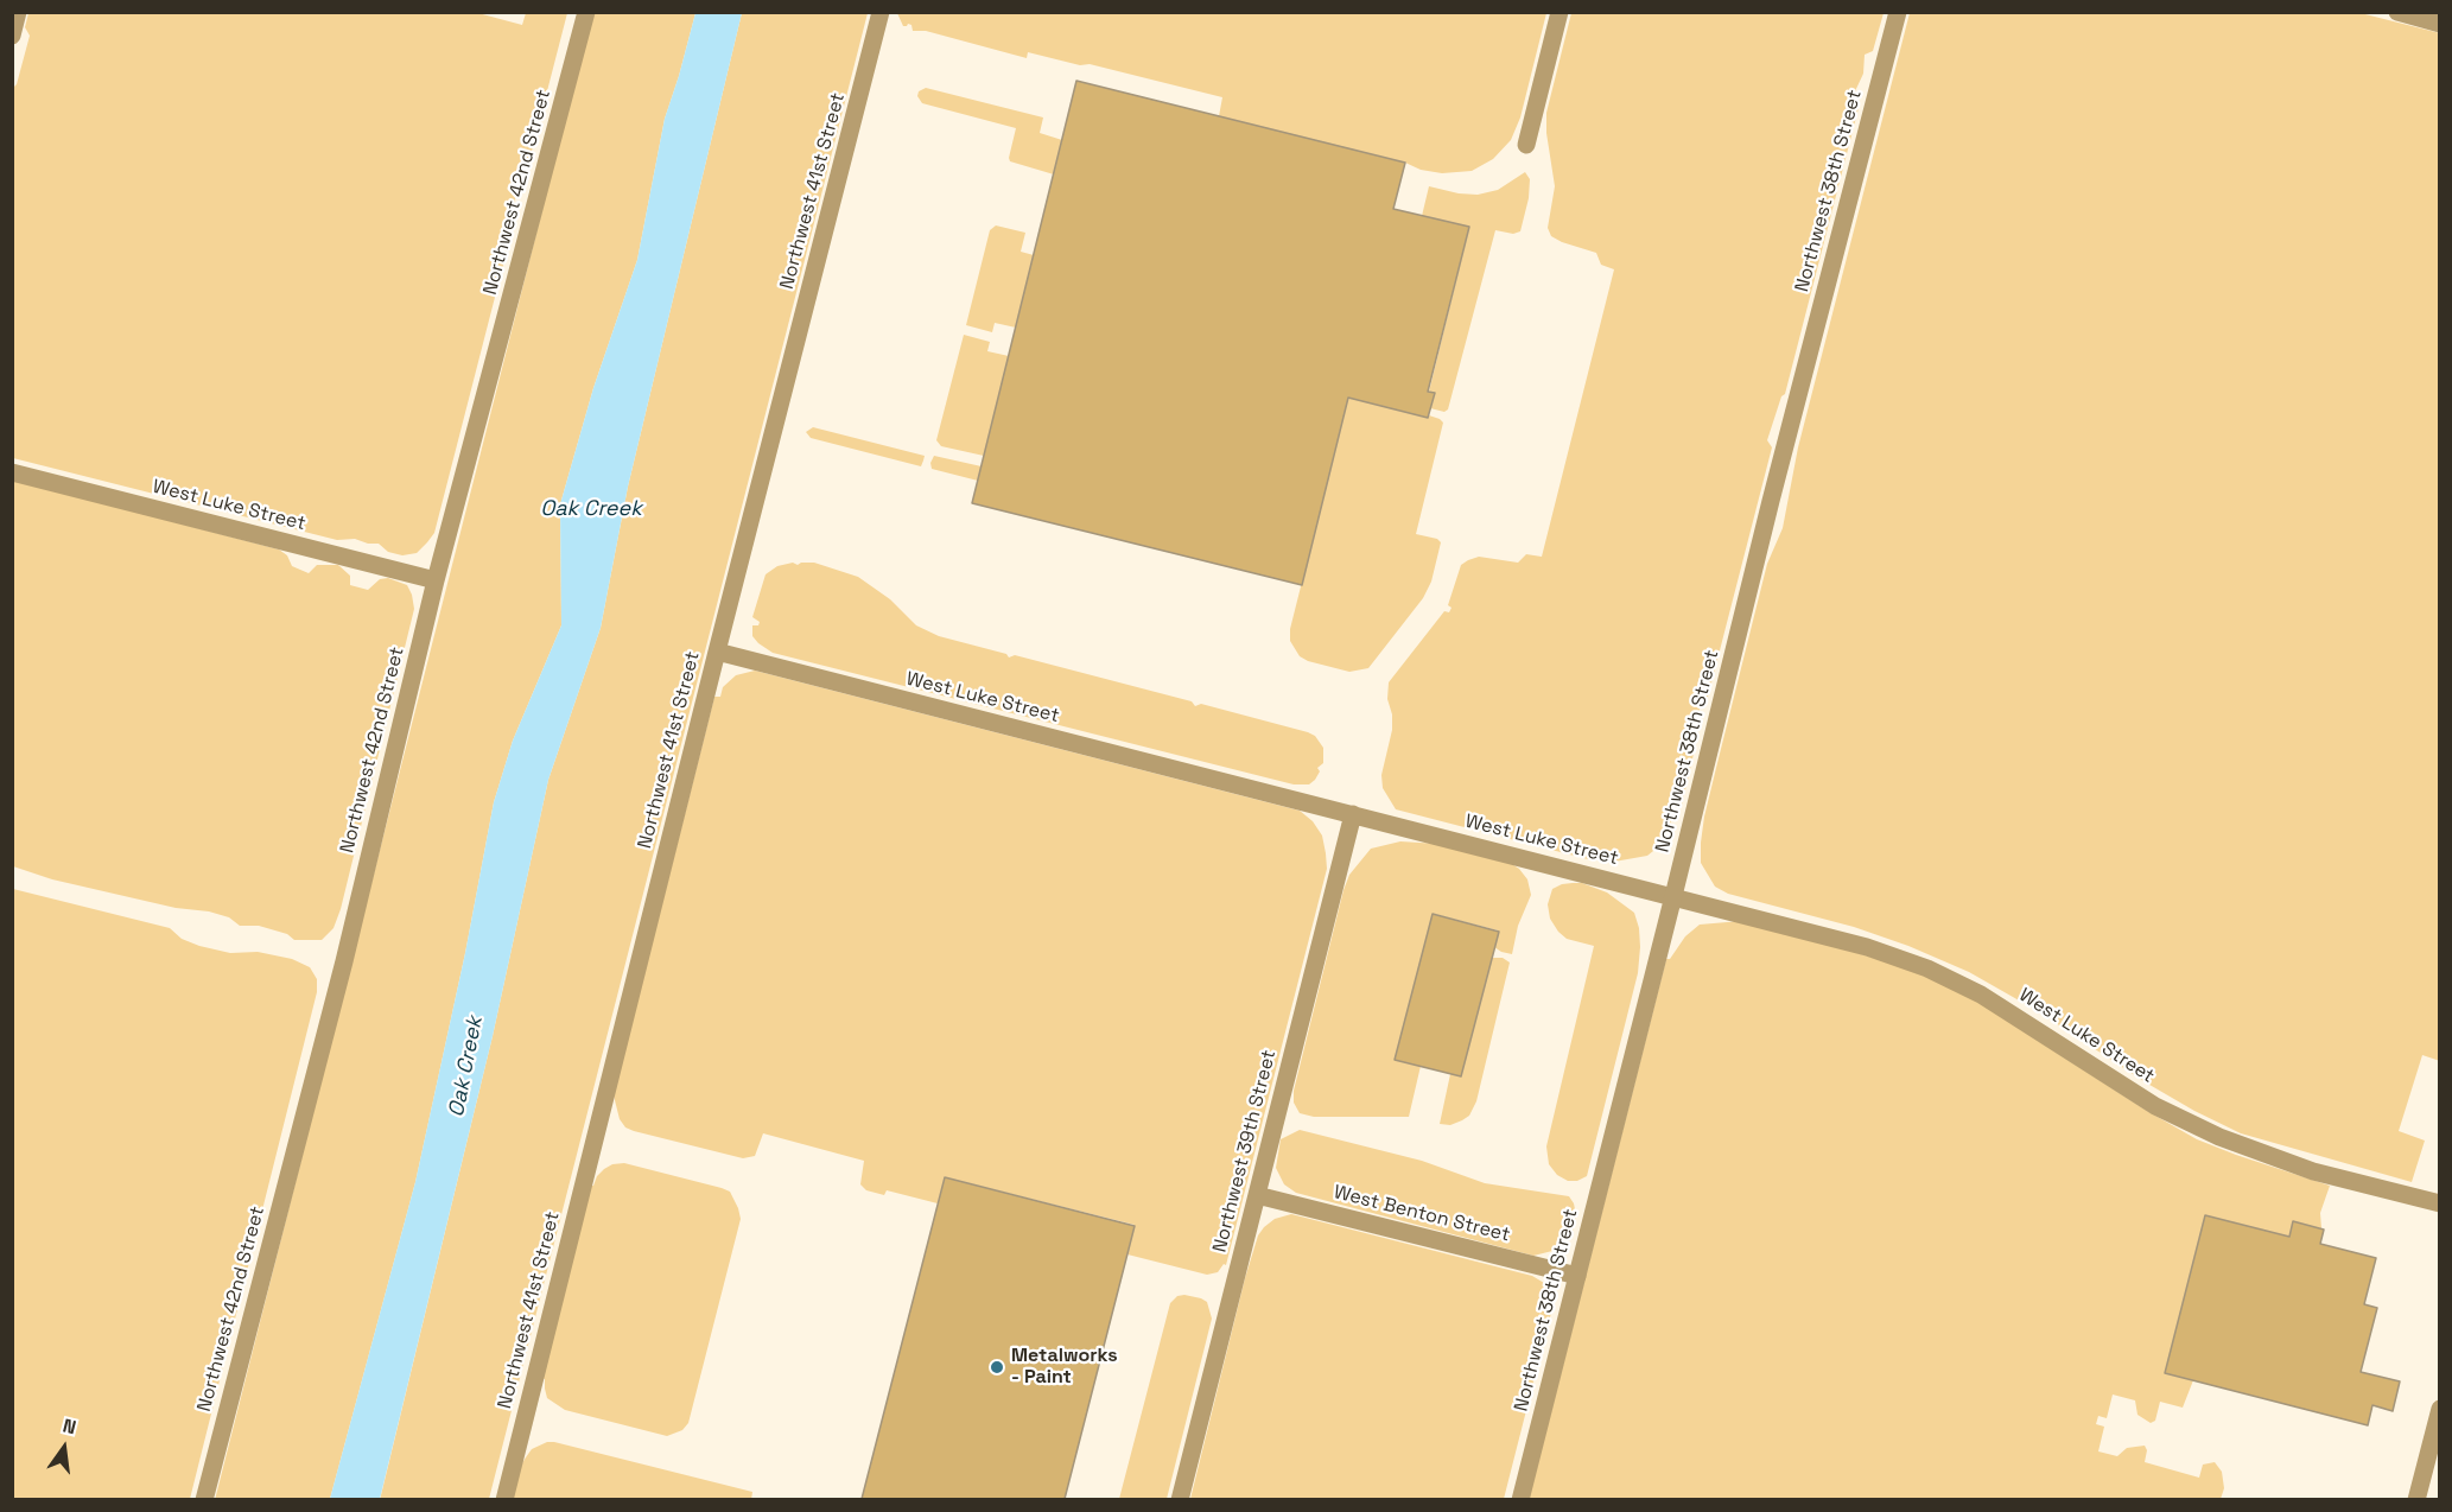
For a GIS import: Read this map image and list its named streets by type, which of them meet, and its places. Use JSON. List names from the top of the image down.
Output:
{
  "streets": {
    "street": [
      "Northwest 41st Street",
      "Northwest 38th Street",
      "Northwest 42nd Street",
      "West Luke Street",
      "Northwest 39th Street",
      "West Benton Street"
    ]
  },
  "crossings": [
    ["Northwest 41st Street", "West Luke Street"],
    ["Northwest 38th Street", "West Luke Street"],
    ["Northwest 38th Street", "West Benton Street"],
    ["Northwest 42nd Street", "West Luke Street"],
    ["West Luke Street", "Northwest 39th Street"],
    ["Northwest 39th Street", "West Benton Street"]
  ],
  "water": ["Oak Creek"],
  "places": ["Metalworks - Paint"],
  "north": "top"
}
